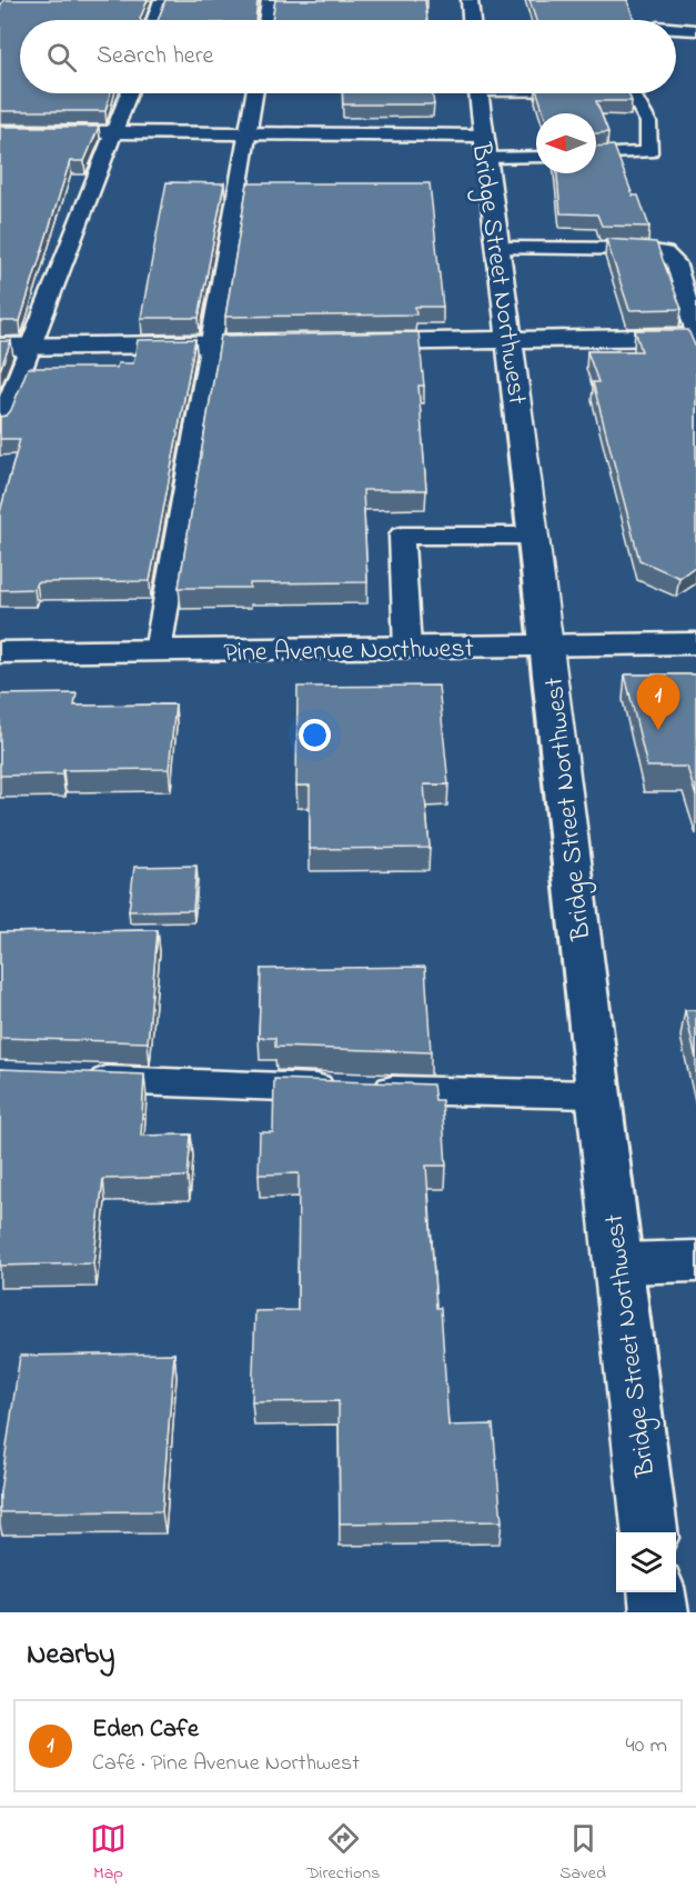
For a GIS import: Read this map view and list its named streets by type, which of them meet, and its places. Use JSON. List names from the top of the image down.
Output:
{
  "streets": {
    "main road": ["Bridge Street Northwest", "Pine Avenue Northwest"]
  },
  "crossings": [
    ["Bridge Street Northwest", "Pine Avenue Northwest"]
  ],
  "north": "left",
  "page": {
    "search": "Search here",
    "pins": "1",
    "heading": "Nearby",
    "list": [
      {
        "mark": "1",
        "name": "Eden Cafe",
        "note": "Café · Pine Avenue Northwest",
        "value": "40 m"
      }
    ],
    "nav": ["Map", "Directions", "Saved"]
  }
}
